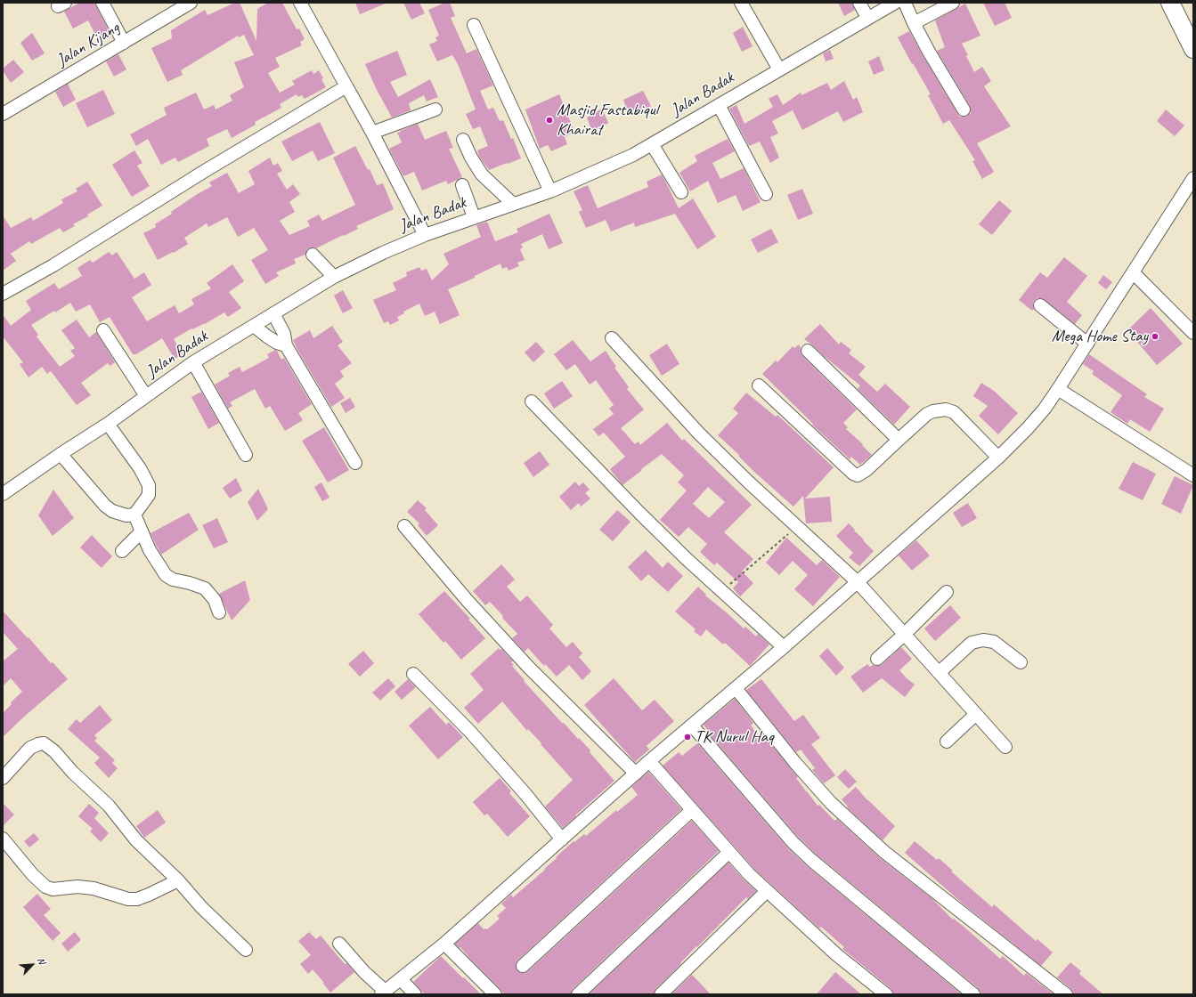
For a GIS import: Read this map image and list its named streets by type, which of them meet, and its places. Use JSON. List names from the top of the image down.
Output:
{
  "streets": {
    "street": ["Jalan Kijang", "Jalan Badak"]
  },
  "places": ["Masjid Fastabiqul Khairat", "Mega Home Stay", "TK Nurul Haq"],
  "north": "top right"
}
